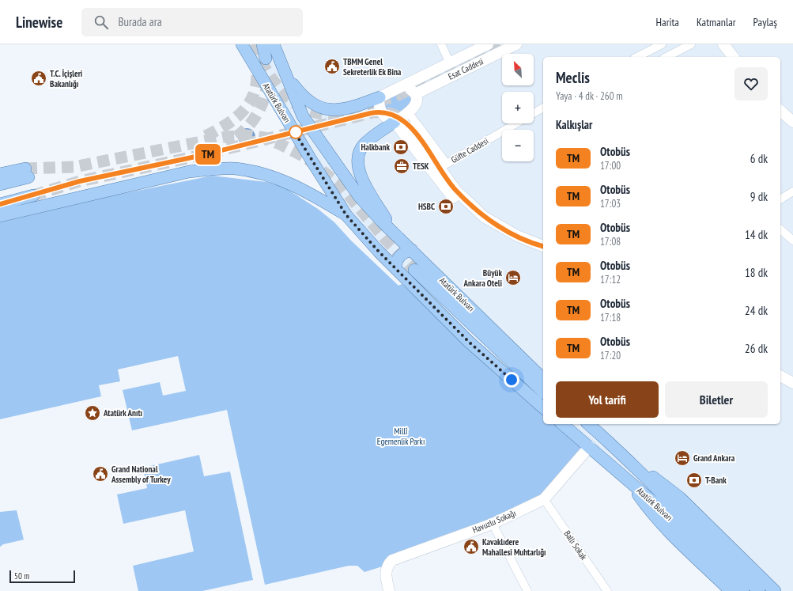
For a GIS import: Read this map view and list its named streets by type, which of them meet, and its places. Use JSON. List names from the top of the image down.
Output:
{
  "streets": {
    "main road": ["Atatürk Bulvarı"],
    "street": [
      "Esat Caddesi",
      "Güfte Caddesi",
      "Havuzlu Sokağı",
      "Ballı Sokak"
    ]
  },
  "crossings": [
    ["Esat Caddesi", "Güfte Caddesi"],
    ["Atatürk Bulvarı", "Havuzlu Sokağı"],
    ["Havuzlu Sokağı", "Ballı Sokak"]
  ],
  "parks": ["Millî Egemenlik Parkı"],
  "places": {
    "public building": [
      "TBMM Genel Sekreterlik Ek Bina",
      "T.C. İçişleri Bakanlığı",
      "Grand National Assembly of Turkey",
      "Kavaklıdere Mahallesi Muhtarlığı"
    ],
    "bank": ["Halkbank", "HSBC", "T-Bank"],
    "office": ["TESK"],
    "hotel": ["Büyük Ankara Oteli", "Grand Ankara"],
    "place": ["Atatürk Anıtı"]
  },
  "lines": ["bus line TM"],
  "scale_bar": "50 m",
  "north": "top left",
  "page": {
    "header": "Linewise",
    "search": "Burada ara",
    "nav": ["Harita", "Katmanlar", "Paylaş"],
    "on_map": "TM",
    "map_buttons": ["+", "−"],
    "heading": [
      ["Meclis", "Yaya · 4 dk · 260 m"],
      "Kalkışlar"
    ],
    "list": [
      {
        "mark": "TM",
        "name": "Otobüs",
        "note": "17:00",
        "value": "6 dk"
      },
      {
        "mark": "TM",
        "name": "Otobüs",
        "note": "17:03",
        "value": "9 dk"
      },
      {
        "mark": "TM",
        "name": "Otobüs",
        "note": "17:08",
        "value": "14 dk"
      },
      {
        "mark": "TM",
        "name": "Otobüs",
        "note": "17:12",
        "value": "18 dk"
      },
      {
        "mark": "TM",
        "name": "Otobüs",
        "note": "17:18",
        "value": "24 dk"
      },
      {
        "mark": "TM",
        "name": "Otobüs",
        "note": "17:20",
        "value": "26 dk"
      }
    ],
    "buttons": ["Yol tarifi", "Biletler"],
    "scale": "50 m"
  }
}
